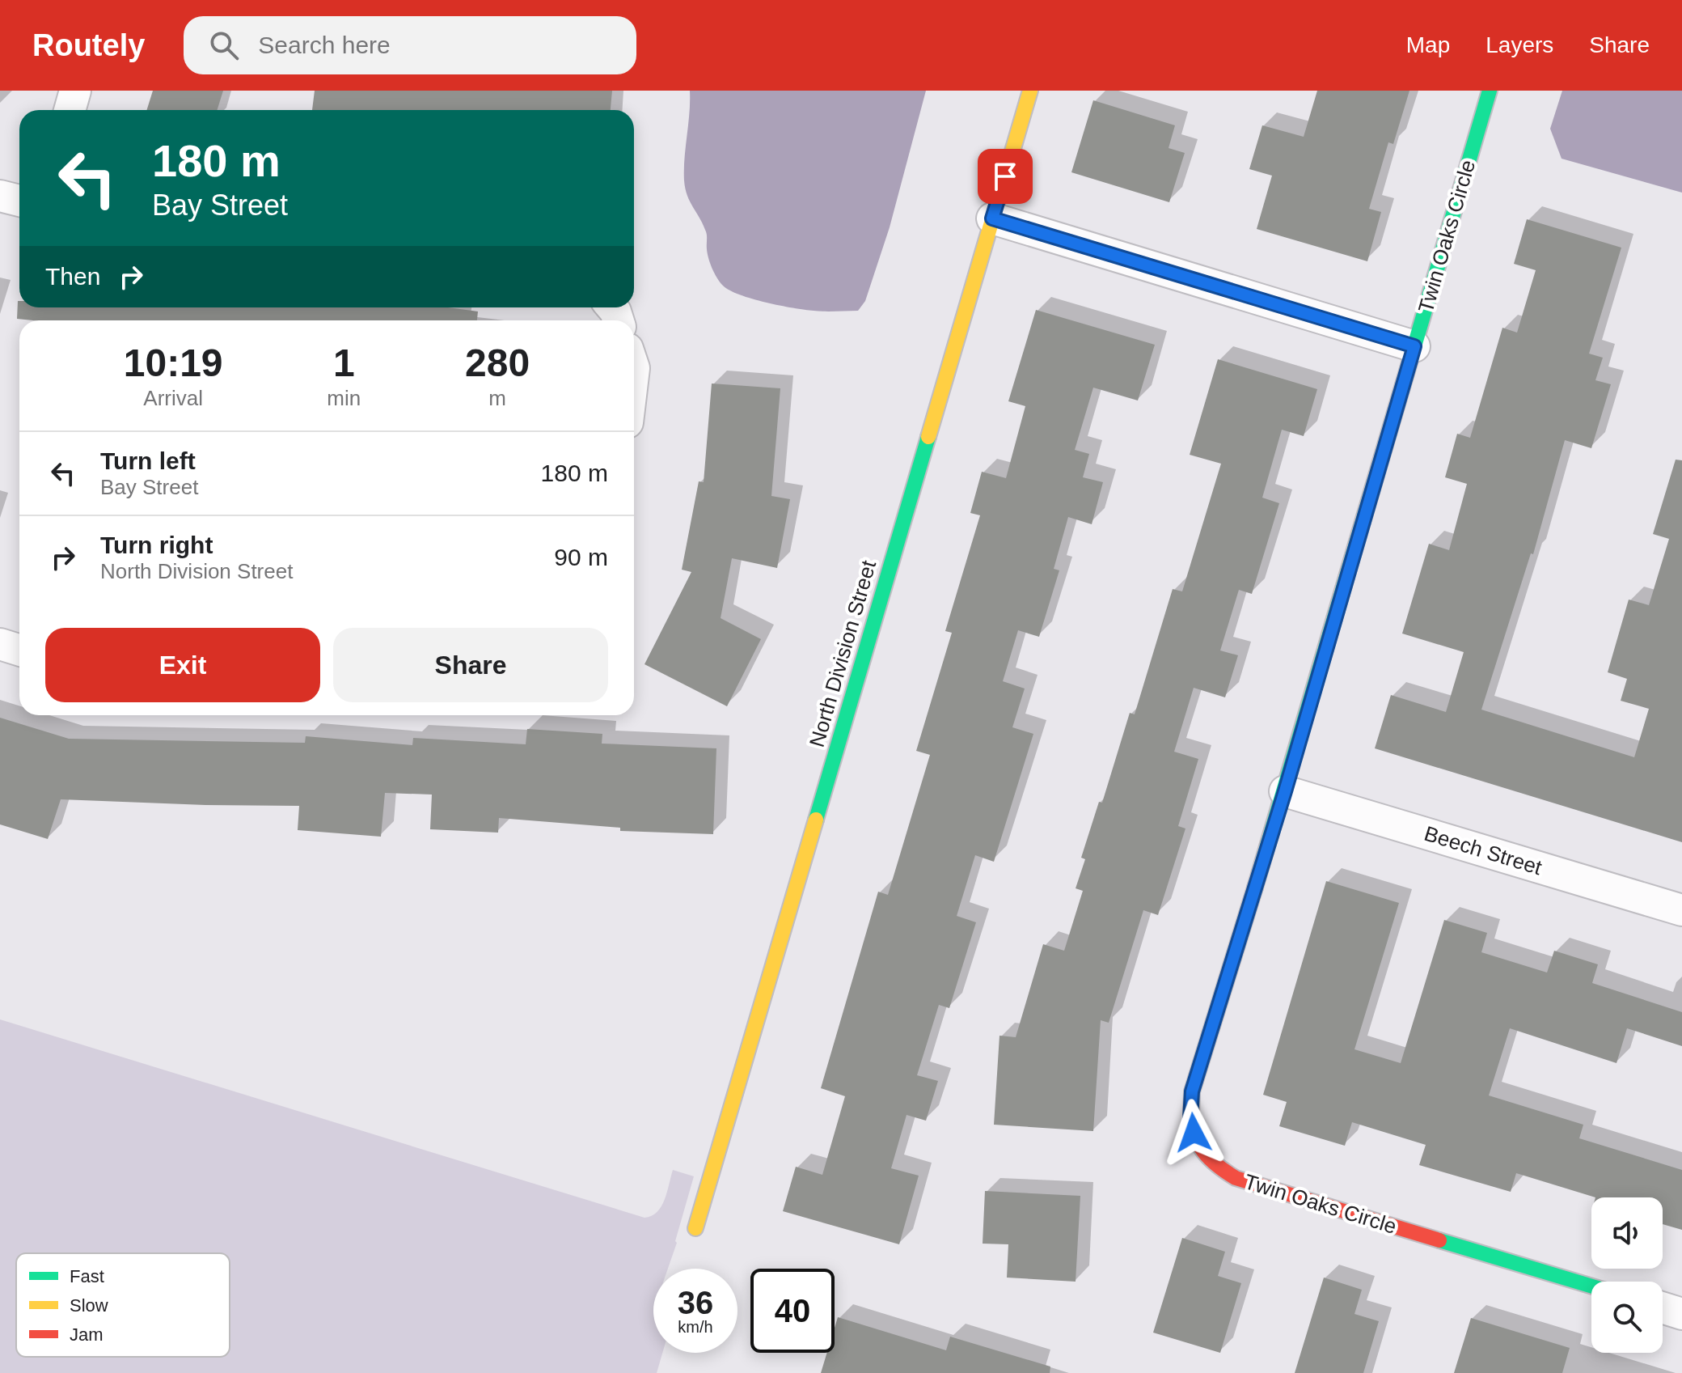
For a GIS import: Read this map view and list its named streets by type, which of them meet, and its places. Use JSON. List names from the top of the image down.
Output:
{
  "streets": {
    "street": ["Twin Oaks Circle", "North Division Street", "Beech Street"]
  },
  "crossings": [
    ["Twin Oaks Circle", "Beech Street"]
  ],
  "legend": ["Fast", "Slow", "Jam"],
  "page": {
    "header": "Routely",
    "search": "Search here",
    "nav": ["Map", "Layers", "Share"],
    "turn": ["180 m", "Bay Street"],
    "then": "Then",
    "eta": [
      "10:19",
      "Arrival",
      "1",
      "min",
      "280",
      "m"
    ],
    "list": [
      {
        "name": "Turn left",
        "note": "Bay Street",
        "value": "180 m"
      },
      {
        "name": "Turn right",
        "note": "North Division Street",
        "value": "90 m"
      }
    ],
    "buttons": ["Exit", "Share"],
    "speed": "36 km/h",
    "limit": "40"
  }
}
